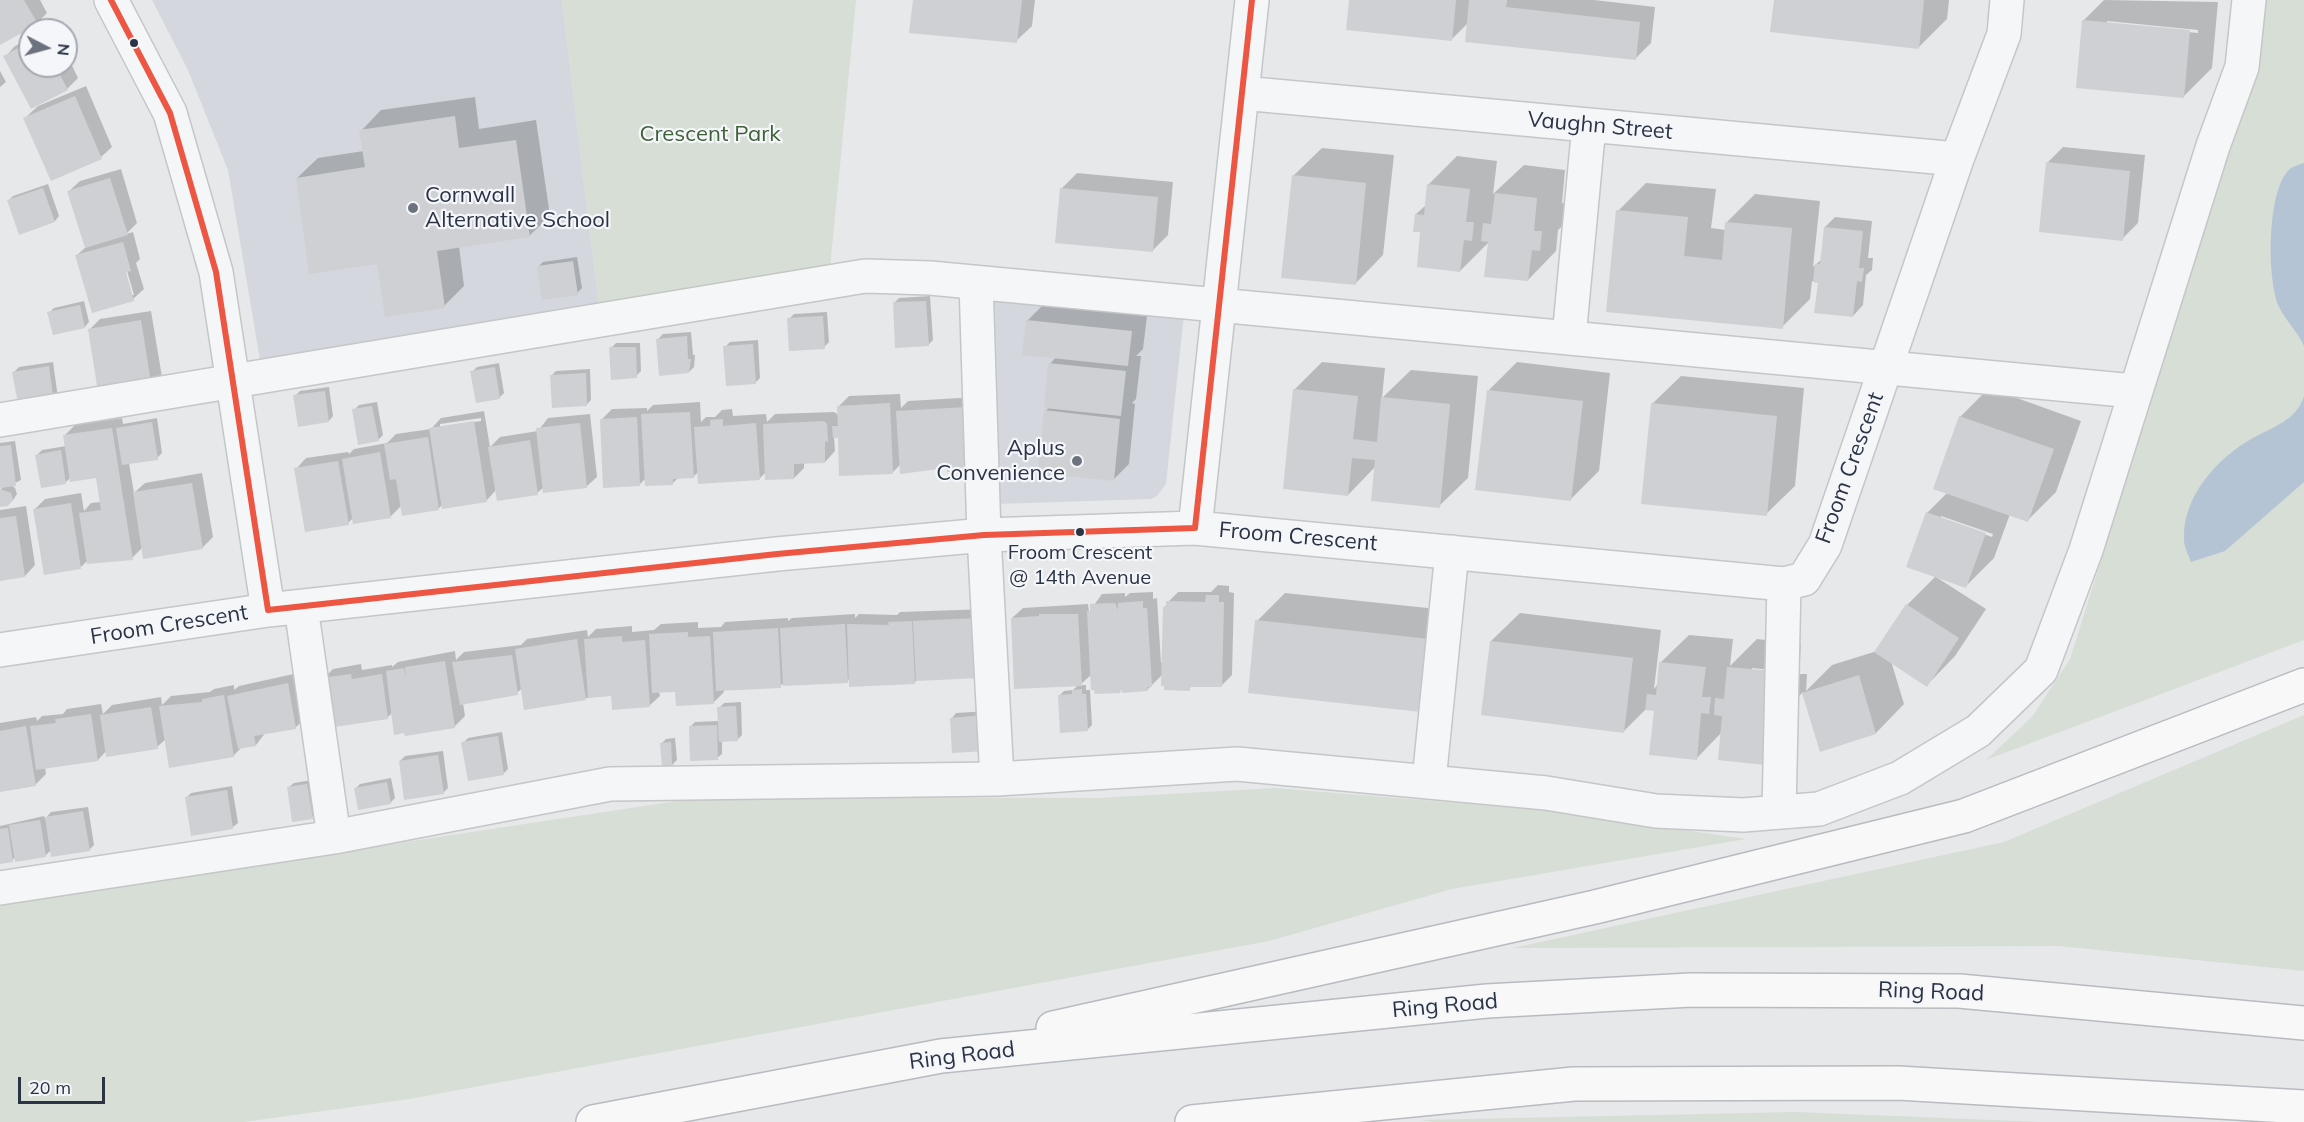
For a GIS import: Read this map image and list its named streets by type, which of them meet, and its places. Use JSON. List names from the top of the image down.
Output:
{
  "streets": {
    "highway": ["Ring Road"],
    "street": ["Vaughn Street", "Froom Crescent"]
  },
  "crossings": [
    ["Vaughn Street", "Froom Crescent"]
  ],
  "parks": ["Crescent Park"],
  "places": ["Cornwall Alternative School", "Aplus Convenience", "Froom Crescent @ 14th Avenue"],
  "scale_bar": "20 m",
  "north": "right"
}
